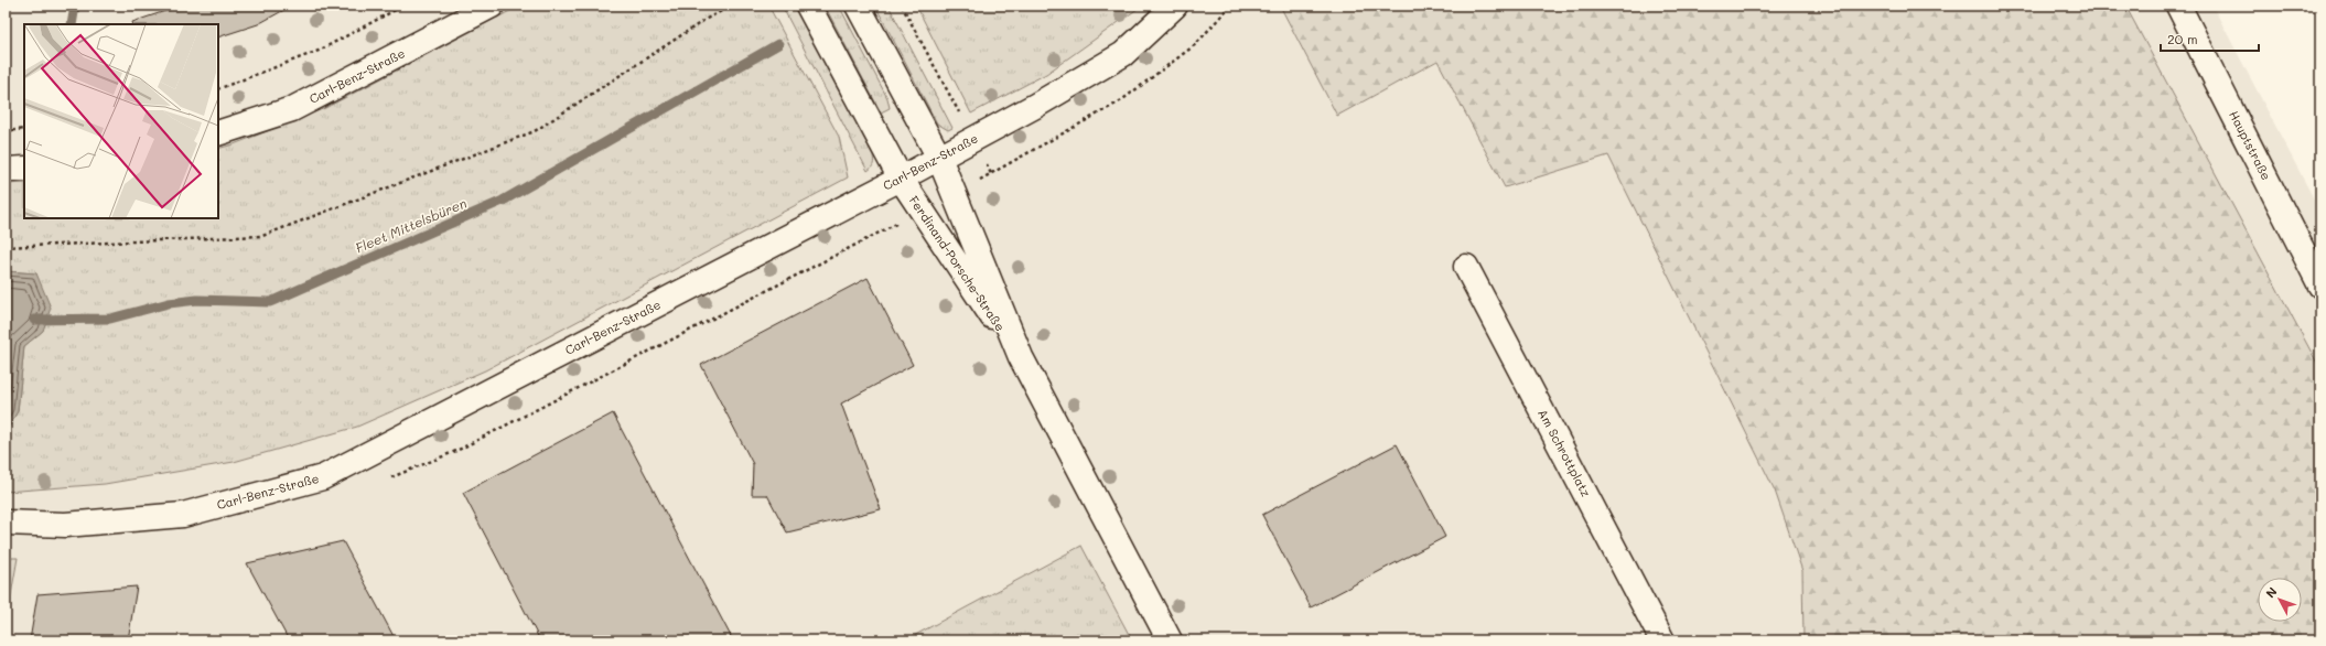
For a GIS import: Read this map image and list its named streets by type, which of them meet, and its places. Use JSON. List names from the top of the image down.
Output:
{
  "streets": {
    "street": [
      "Carl-Benz-Straße",
      "Hauptstraße",
      "Ferdinand-Porsche-Straße",
      "Am Schrottplatz"
    ]
  },
  "crossings": [
    ["Carl-Benz-Straße", "Ferdinand-Porsche-Straße"]
  ],
  "water": ["Fleet Mittelsbüren"],
  "scale_bar": "20 m",
  "north": "top left"
}
